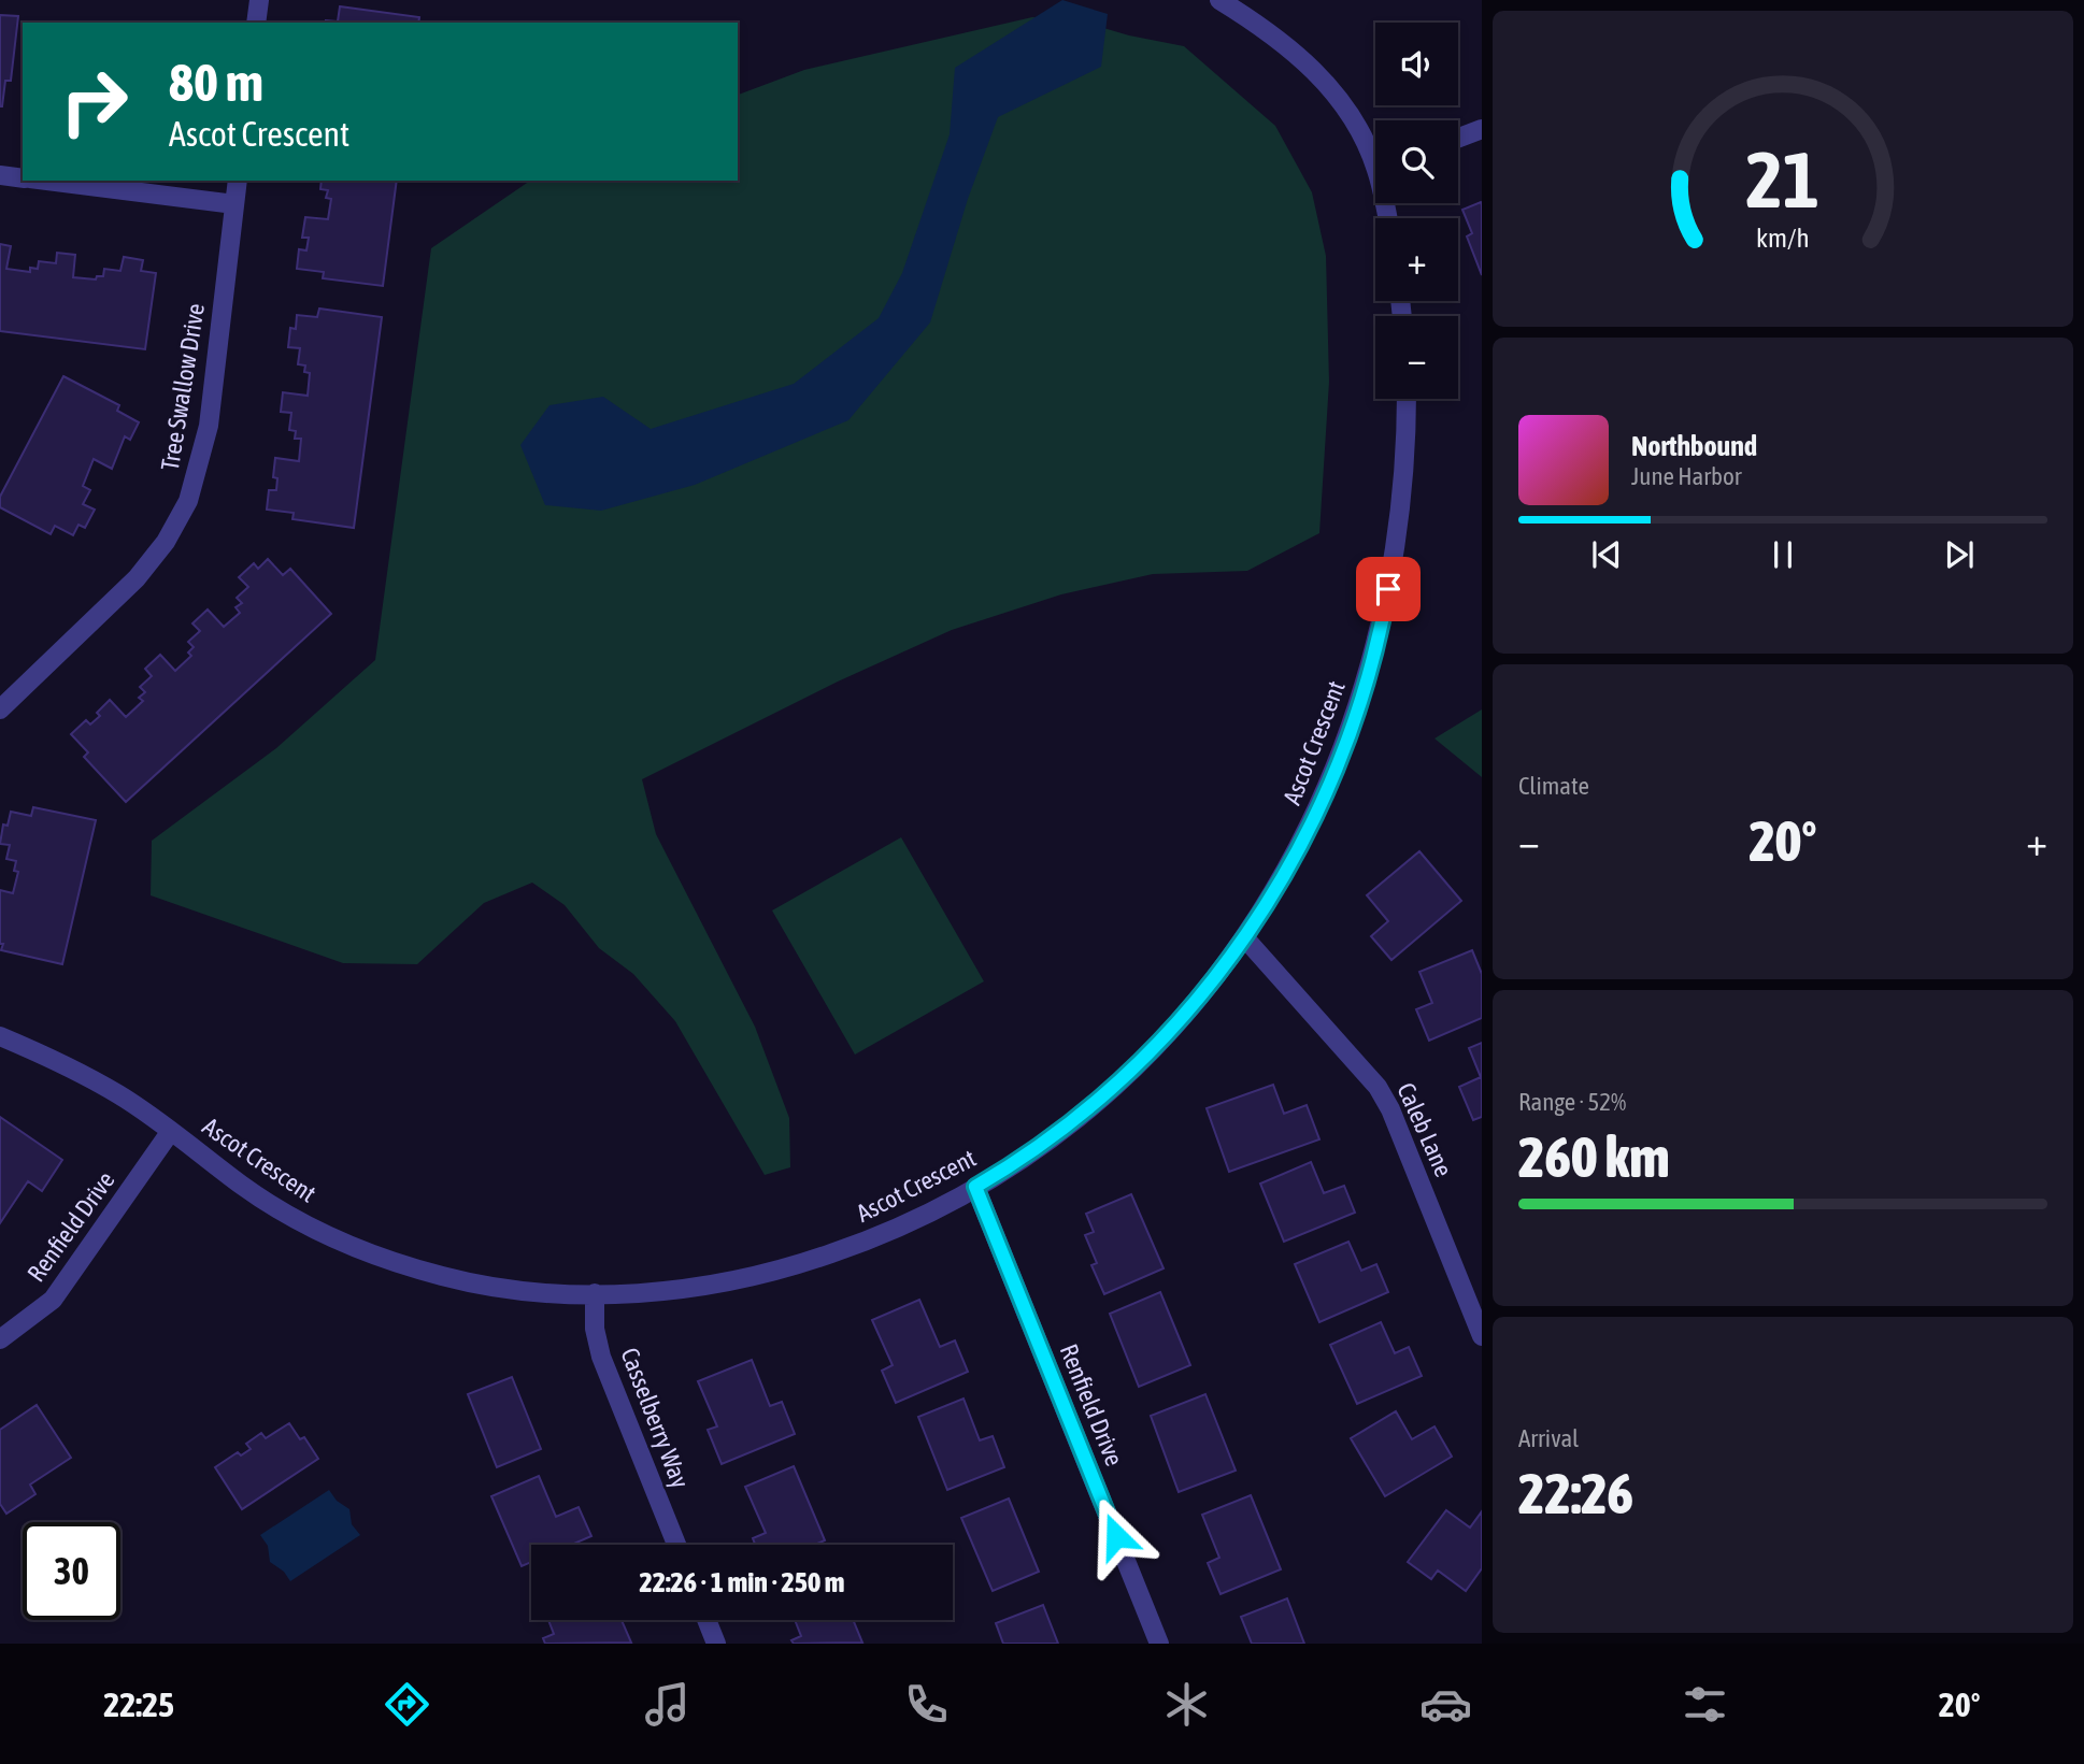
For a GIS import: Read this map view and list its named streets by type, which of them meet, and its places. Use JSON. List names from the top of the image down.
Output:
{
  "streets": {
    "street": [
      "Tree Swallow Drive",
      "Ascot Crescent",
      "Caleb Lane",
      "Renfield Drive",
      "Casselberry Way"
    ]
  },
  "crossings": [
    ["Ascot Crescent", "Caleb Lane"],
    ["Ascot Crescent", "Renfield Drive"],
    ["Ascot Crescent", "Casselberry Way"]
  ],
  "page": {
    "map_buttons": ["+", "−"],
    "turn": ["80 m", "Ascot Crescent"],
    "song": ["Northbound", "June Harbor"],
    "tile": [
      "Climate",
      ["Range · 52%", "260 km"],
      ["Arrival", "22:26"]
    ],
    "heat": ["−", "20°", "+"],
    "limit": "30",
    "trip": "22:26 · 1 min · 250 m",
    "tabs": ["22:25", "20°"],
    "gauge": ["21", "km/h"]
  }
}
